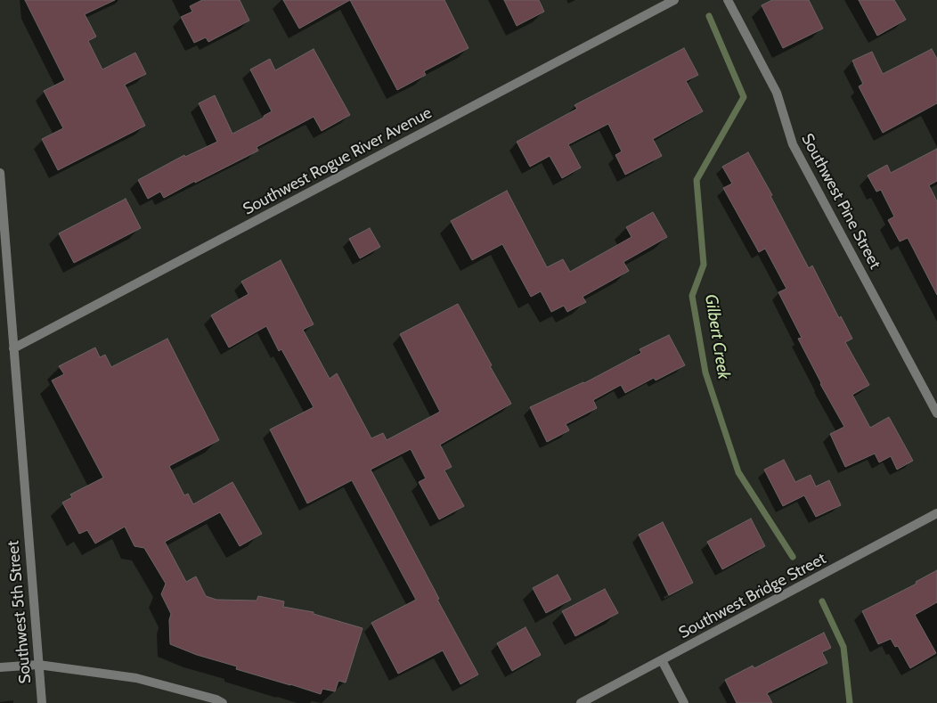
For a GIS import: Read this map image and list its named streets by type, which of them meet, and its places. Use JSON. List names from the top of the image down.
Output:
{
  "streets": {
    "street": [
      "Southwest Rogue River Avenue",
      "Southwest Pine Street",
      "Southwest Bridge Street",
      "Southwest 5th Street"
    ]
  },
  "crossings": [
    ["Southwest Rogue River Avenue", "Southwest 5th Street"]
  ],
  "water": ["Gilbert Creek"]
}
